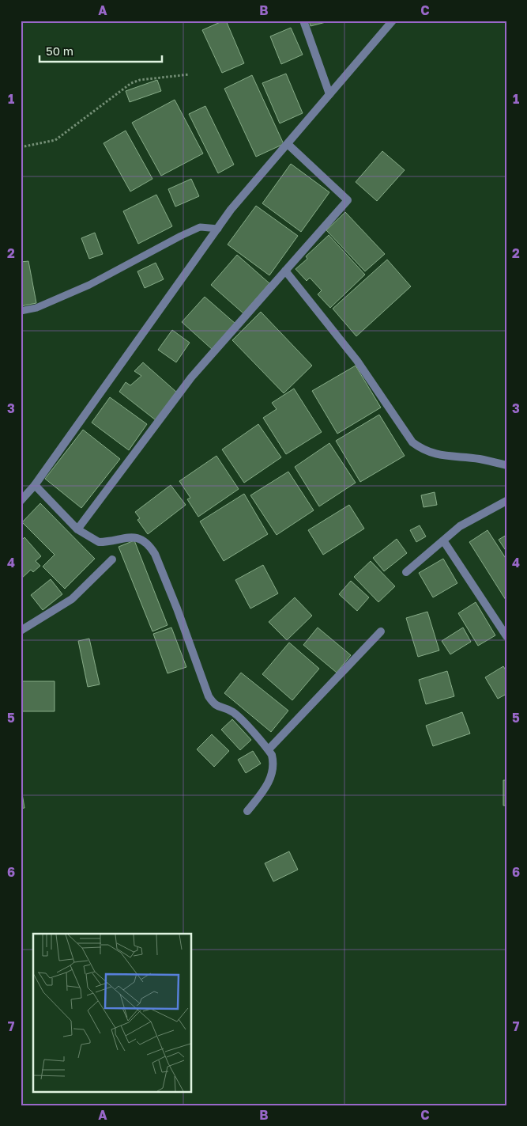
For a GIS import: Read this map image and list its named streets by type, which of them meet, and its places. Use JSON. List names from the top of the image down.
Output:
{
  "scale_bar": "50 m",
  "grid": {
    "columns": ["A", "B", "C"],
    "rows": [
      "1",
      "2",
      "3",
      "4",
      "5",
      "6",
      "7"
    ]
  }
}
